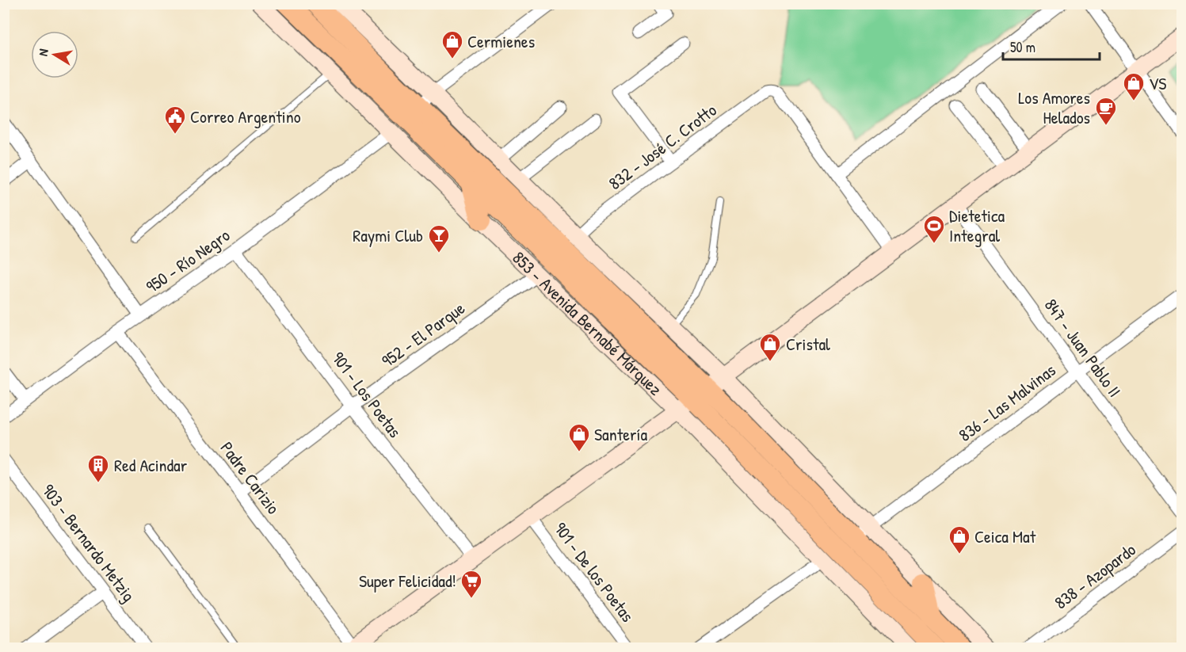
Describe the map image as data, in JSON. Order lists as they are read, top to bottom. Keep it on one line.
{"streets":{"main road":["853 - Avenida Bernabé Márquez"],"street":["832 - José C. Crotto","950 - Río Negro","952 - El Parque","847 - Juan Pablo II","901 - Los Poetas","836 - Las Malvinas","Padre Carizio","903 - Bernardo Metzig","901 - De los Poetas","838 - Azopardo"]},"crossings":[["950 - Río Negro","853 - Avenida Bernabé Márquez"],["950 - Río Negro","901 - Los Poetas"],["950 - Río Negro","Padre Carizio"],["853 - Avenida Bernabé Márquez","952 - El Parque"],["853 - Avenida Bernabé Márquez","836 - Las Malvinas"],["952 - El Parque","901 - Los Poetas"],["952 - El Parque","Padre Carizio"],["847 - Juan Pablo II","836 - Las Malvinas"]],"places":{"shop":["Cermienes","VS","Cristal","Santería","Ceica Mat"],"cafe":["Los Amores Helados"],"public building":["Correo Argentino"],"sports":["Dietetica Integral"],"bar":["Raymi Club"],"building":["Red Acindar"],"supermarket":["Super Felicidad!"]},"scale_bar":"50 m","north":"left"}
